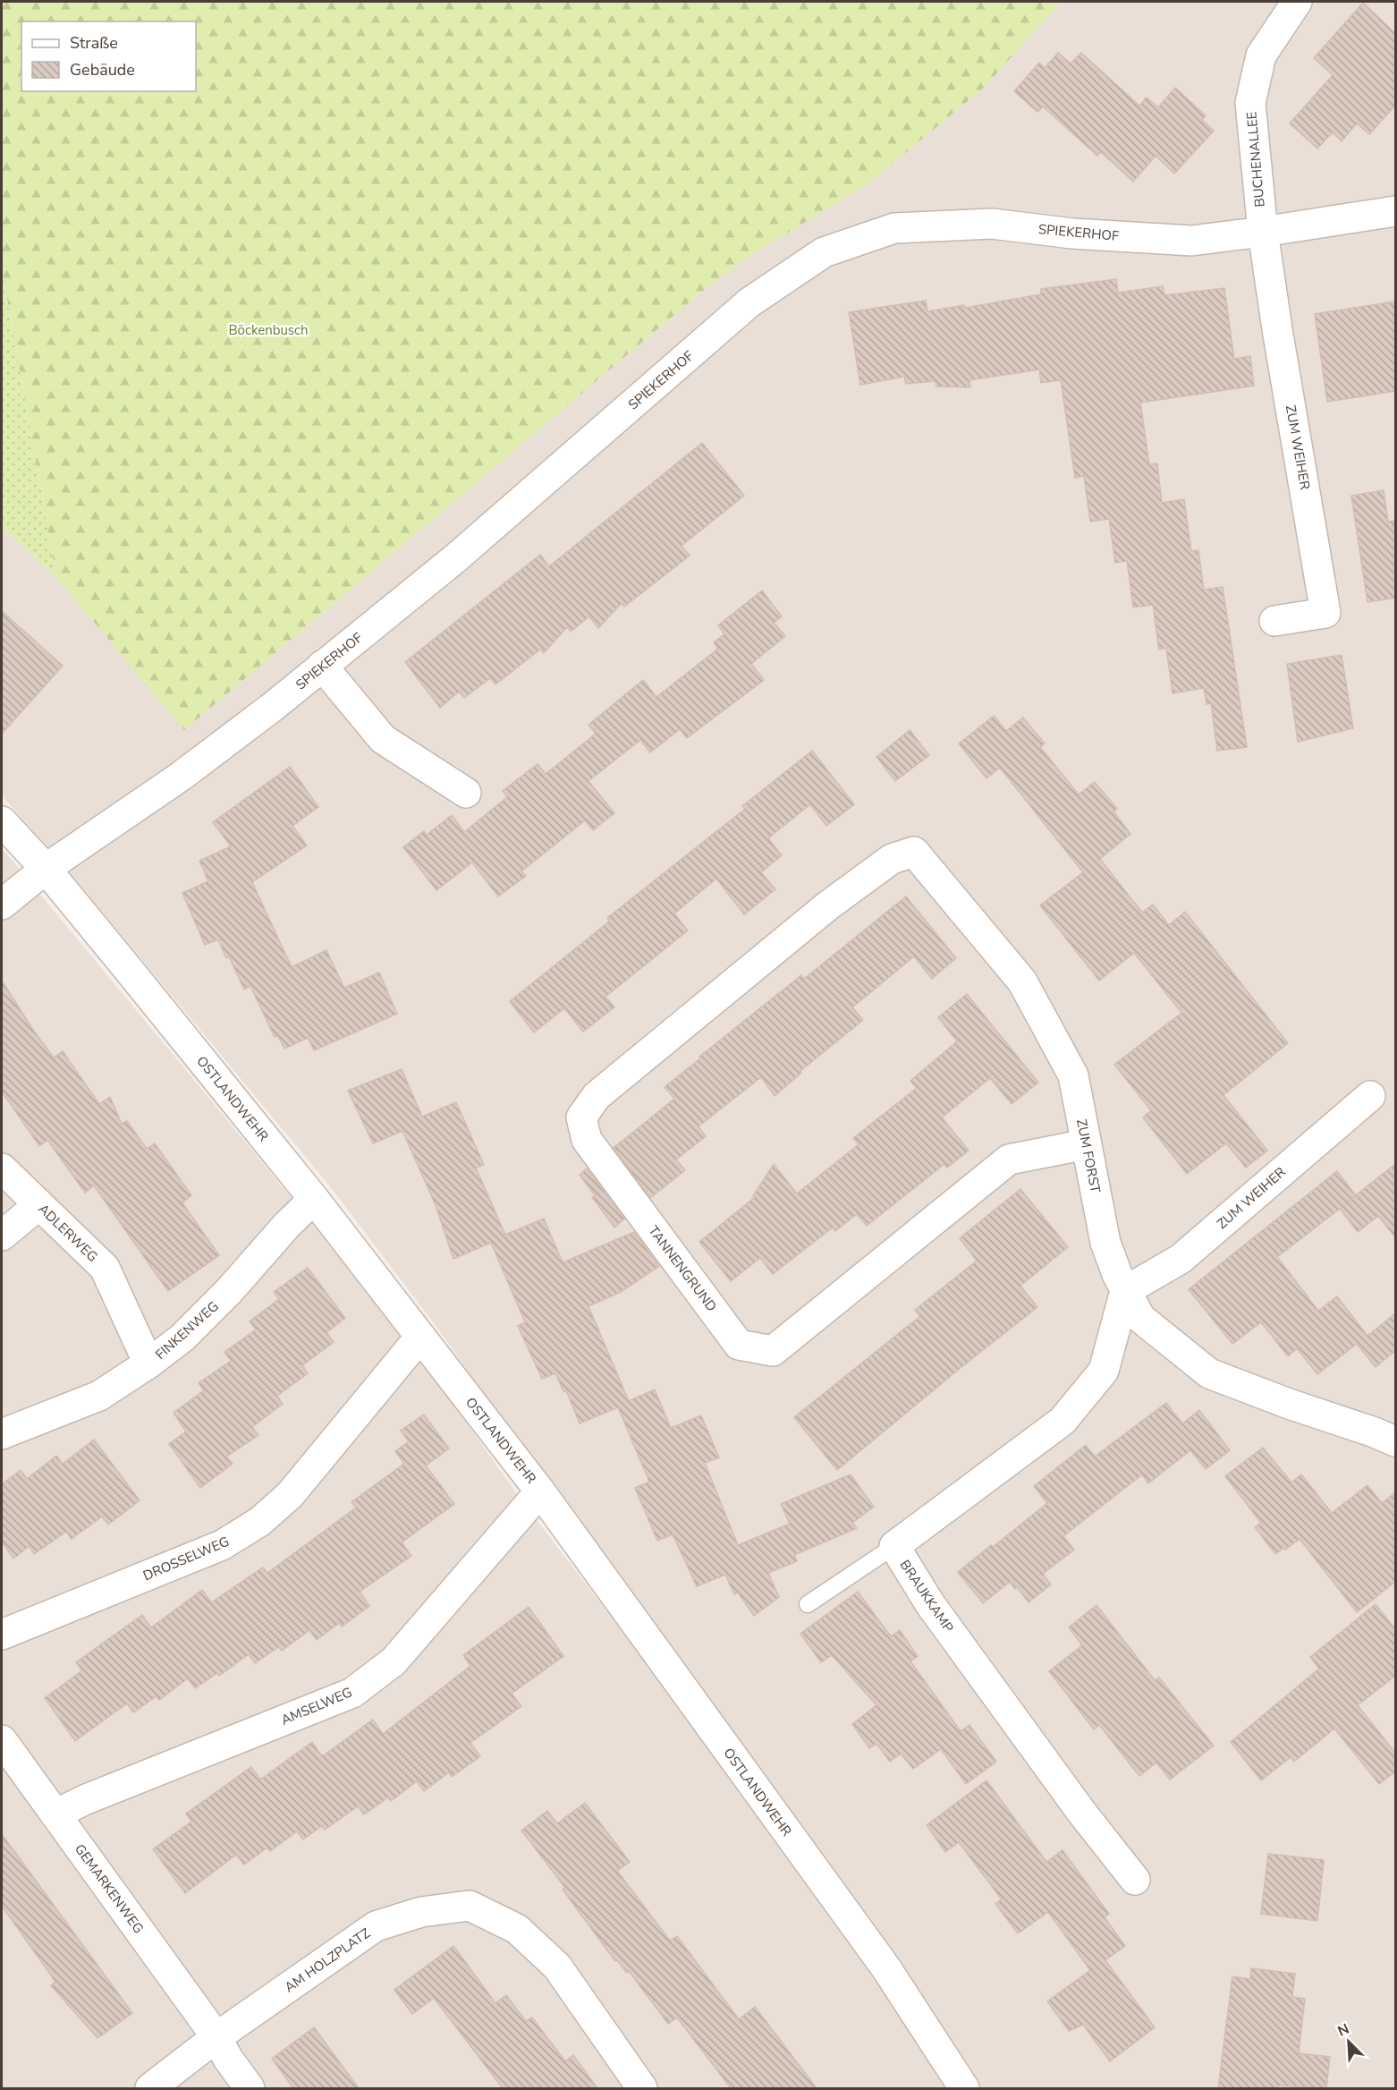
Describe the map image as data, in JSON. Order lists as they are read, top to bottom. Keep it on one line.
{"streets":{"street":["BUCHENALLEE","SPIEKERHOF","ZUM WEIHER","OSTLANDWEHR","ZUM FORST","ADLERWEG","TANNENGRUND","FINKENWEG","DROSSELWEG","BRAUKKAMP","AMSELWEG","GEMARKENWEG","AM HOLZPLATZ"]},"crossings":[["BUCHENALLEE","SPIEKERHOF"],["BUCHENALLEE","ZUM WEIHER"],["SPIEKERHOF","ZUM WEIHER"],["SPIEKERHOF","OSTLANDWEHR"],["ZUM WEIHER","ZUM FORST"],["ZUM WEIHER","BRAUKKAMP"],["OSTLANDWEHR","FINKENWEG"],["OSTLANDWEHR","DROSSELWEG"],["OSTLANDWEHR","AMSELWEG"],["ZUM FORST","TANNENGRUND"],["ZUM FORST","BRAUKKAMP"],["ADLERWEG","FINKENWEG"],["AMSELWEG","GEMARKENWEG"],["GEMARKENWEG","AM HOLZPLATZ"]],"parks":["Böckenbusch"],"legend":["Straße","Gebäude"],"north":"top left"}
